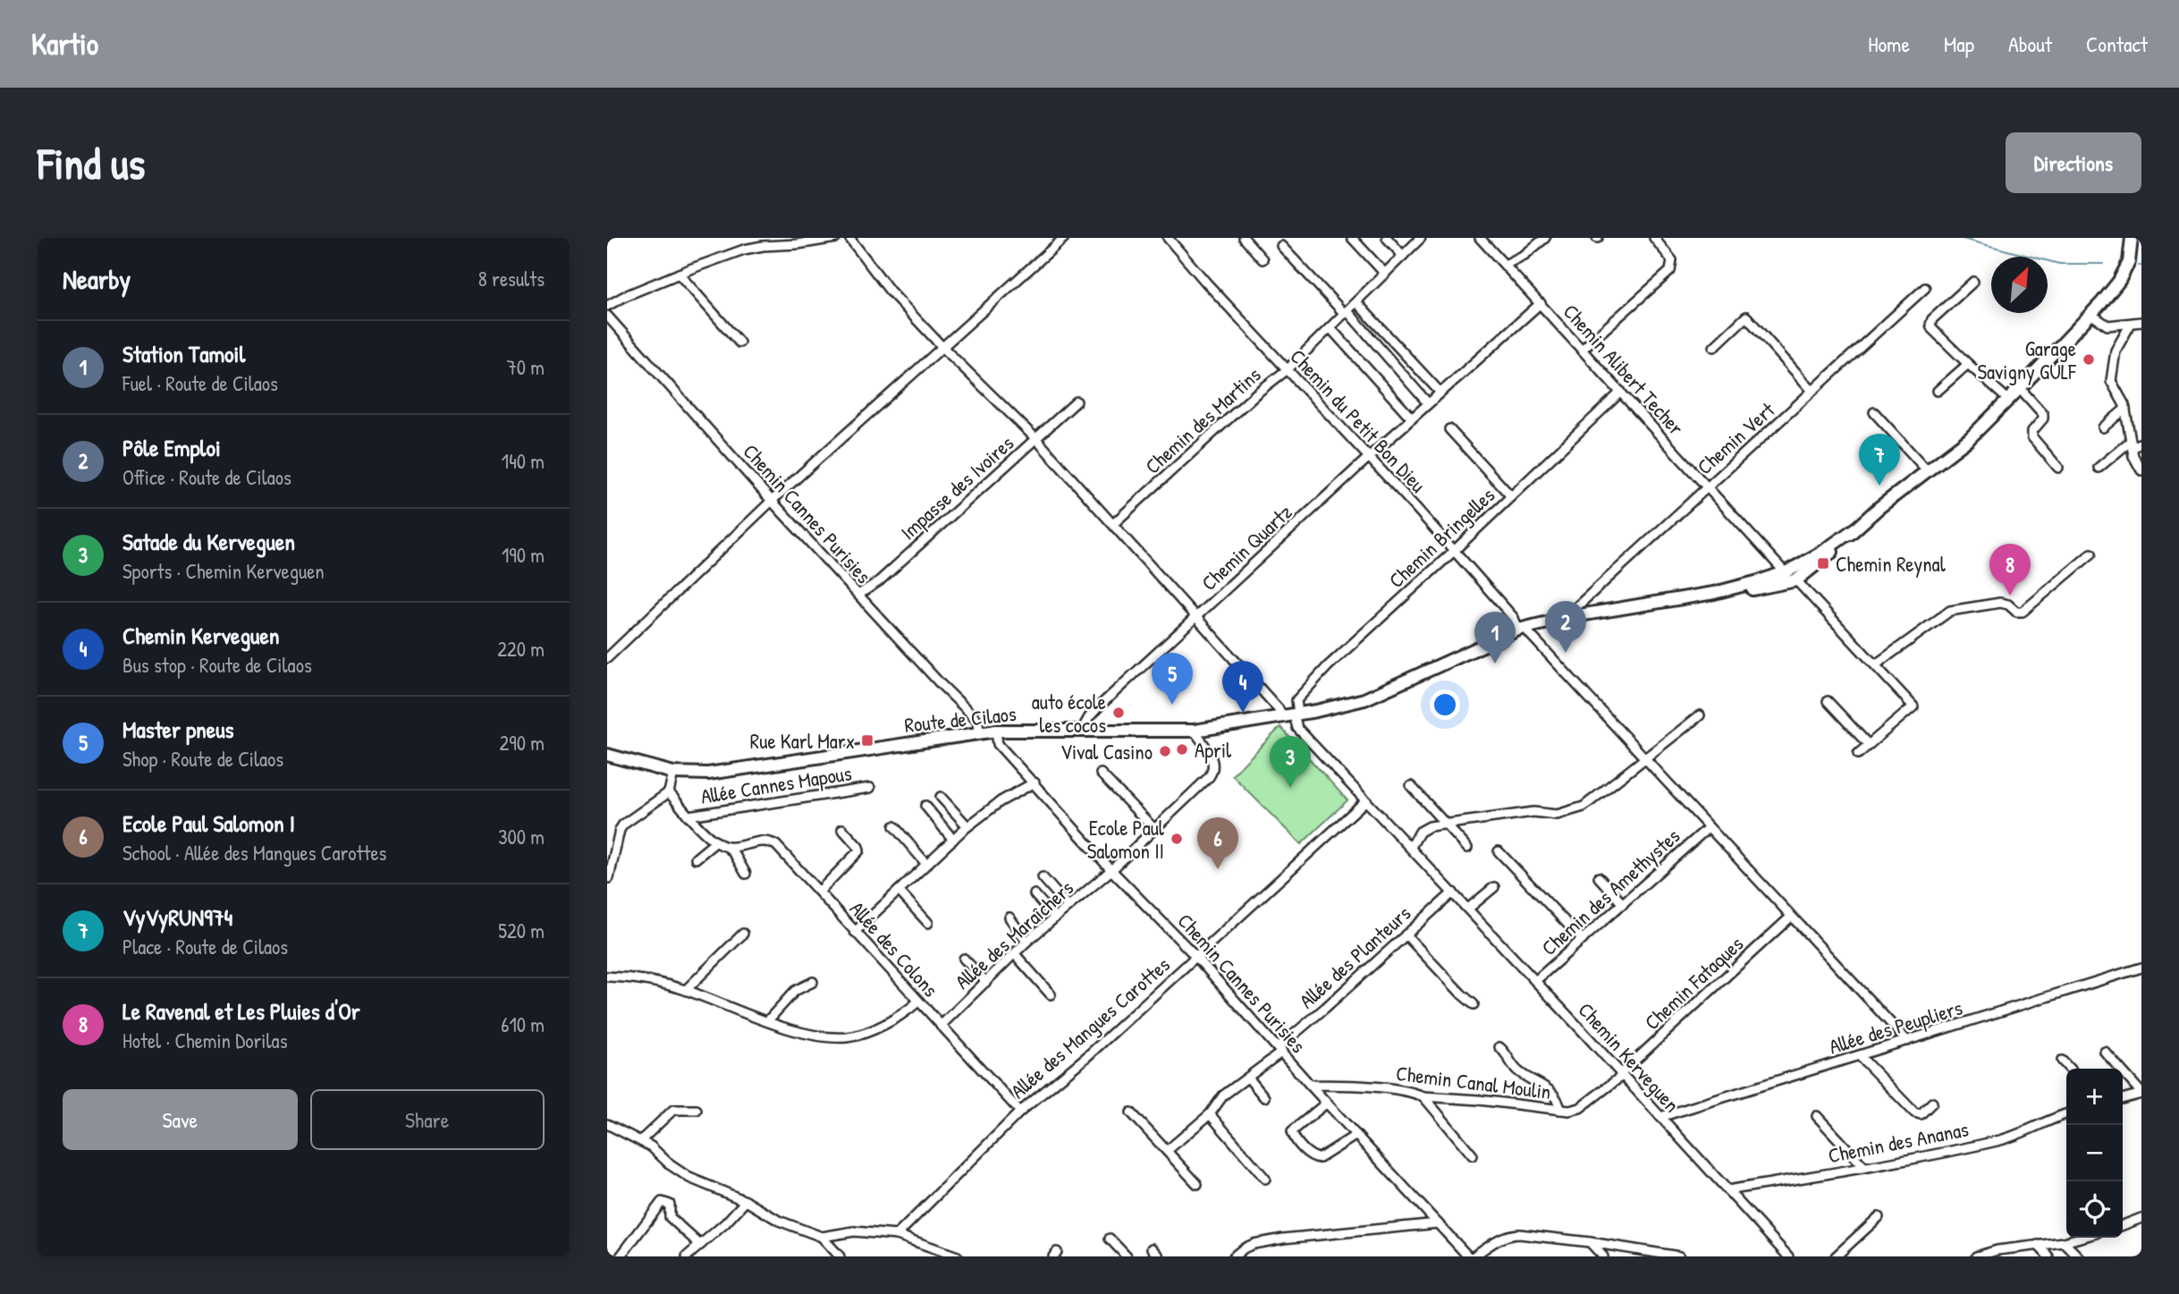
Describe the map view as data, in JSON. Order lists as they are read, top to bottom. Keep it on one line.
{"streets":{"main road":["Route de Cilaos"],"street":["Chemin Alibert Techer","Chemin des Martins","Chemin du Petit Bon Dieu","Chemin Vert","Impasse des Ivoires","Chemin Cannes Purisies","Chemin Bringelles","Chemin Quartz","Allée Cannes Mapous","Chemin des Amethystes","Allée des Maraîchers","Allée des Colons","Allée des Planteurs","Chemin Fataques","Allée des Peupliers","Allée des Mangues Carottes","Chemin Kerveguen","Chemin Canal Moulin","Chemin des Ananas"]},"crossings":[["Chemin Alibert Techer","Chemin Vert"],["Chemin Alibert Techer","Chemin Bringelles"],["Chemin Alibert Techer","Chemin Quartz"],["Chemin Alibert Techer","Route de Cilaos"],["Chemin des Martins","Chemin du Petit Bon Dieu"],["Chemin du Petit Bon Dieu","Chemin Bringelles"],["Chemin du Petit Bon Dieu","Chemin Quartz"],["Chemin du Petit Bon Dieu","Route de Cilaos"],["Chemin du Petit Bon Dieu","Chemin des Amethystes"],["Chemin du Petit Bon Dieu","Chemin Fataques"],["Chemin du Petit Bon Dieu","Allée des Peupliers"],["Chemin Vert","Route de Cilaos"],["Impasse des Ivoires","Chemin Cannes Purisies"],["Chemin Cannes Purisies","Route de Cilaos"],["Chemin Cannes Purisies","Allée des Maraîchers"],["Chemin Cannes Purisies","Allée des Planteurs"],["Chemin Cannes Purisies","Allée des Mangues Carottes"],["Chemin Cannes Purisies","Chemin Canal Moulin"],["Chemin Bringelles","Route de Cilaos"],["Chemin Bringelles","Chemin Kerveguen"],["Chemin Quartz","Route de Cilaos"],["Route de Cilaos","Allée des Maraîchers"],["Route de Cilaos","Chemin Kerveguen"],["Chemin des Amethystes","Chemin Kerveguen"],["Allée des Maraîchers","Allée des Colons"],["Allée des Colons","Allée des Mangues Carottes"],["Allée des Planteurs","Chemin Kerveguen"],["Chemin Fataques","Chemin Kerveguen"],["Chemin Fataques","Chemin Canal Moulin"],["Allée des Peupliers","Chemin Kerveguen"],["Allée des Mangues Carottes","Chemin Kerveguen"],["Chemin Kerveguen","Chemin Canal Moulin"],["Chemin Kerveguen","Chemin des Ananas"]],"places":{"other":["Garage Savigny GULF","auto école les cocos","April","Vival Casino","Ecole Paul Salomon II"],"transit":["Chemin Reynal","Rue Karl Marx"]},"north":"top right","page":{"header":"Kartio","nav":["Home","Map","About","Contact"],"buttons":["Directions",["Save","Share"]],"title":"Find us","heading":["Nearby","8 results"],"list":[{"mark":"1","name":"Station Tamoil","note":"Fuel · Route de Cilaos","value":"70 m"},{"mark":"2","name":"Pôle Emploi","note":"Office · Route de Cilaos","value":"140 m"},{"mark":"3","name":"Satade du Kerveguen","note":"Sports · Chemin Kerveguen","value":"190 m"},{"mark":"4","name":"Chemin Kerveguen","note":"Bus stop · Route de Cilaos","value":"220 m"},{"mark":"5","name":"Master pneus","note":"Shop · Route de Cilaos","value":"290 m"},{"mark":"6","name":"Ecole Paul Salomon I","note":"School · Allée des Mangues Carottes","value":"300 m"},{"mark":"7","name":"VyVyRUN974","note":"Place · Route de Cilaos","value":"520 m"},{"mark":"8","name":"Le Ravenal et Les Pluies d'Or","note":"Hotel · Chemin Dorilas","value":"610 m"}],"pins":["7","8","2","1","5","4","3","6"],"map_buttons":["+","−"]}}
